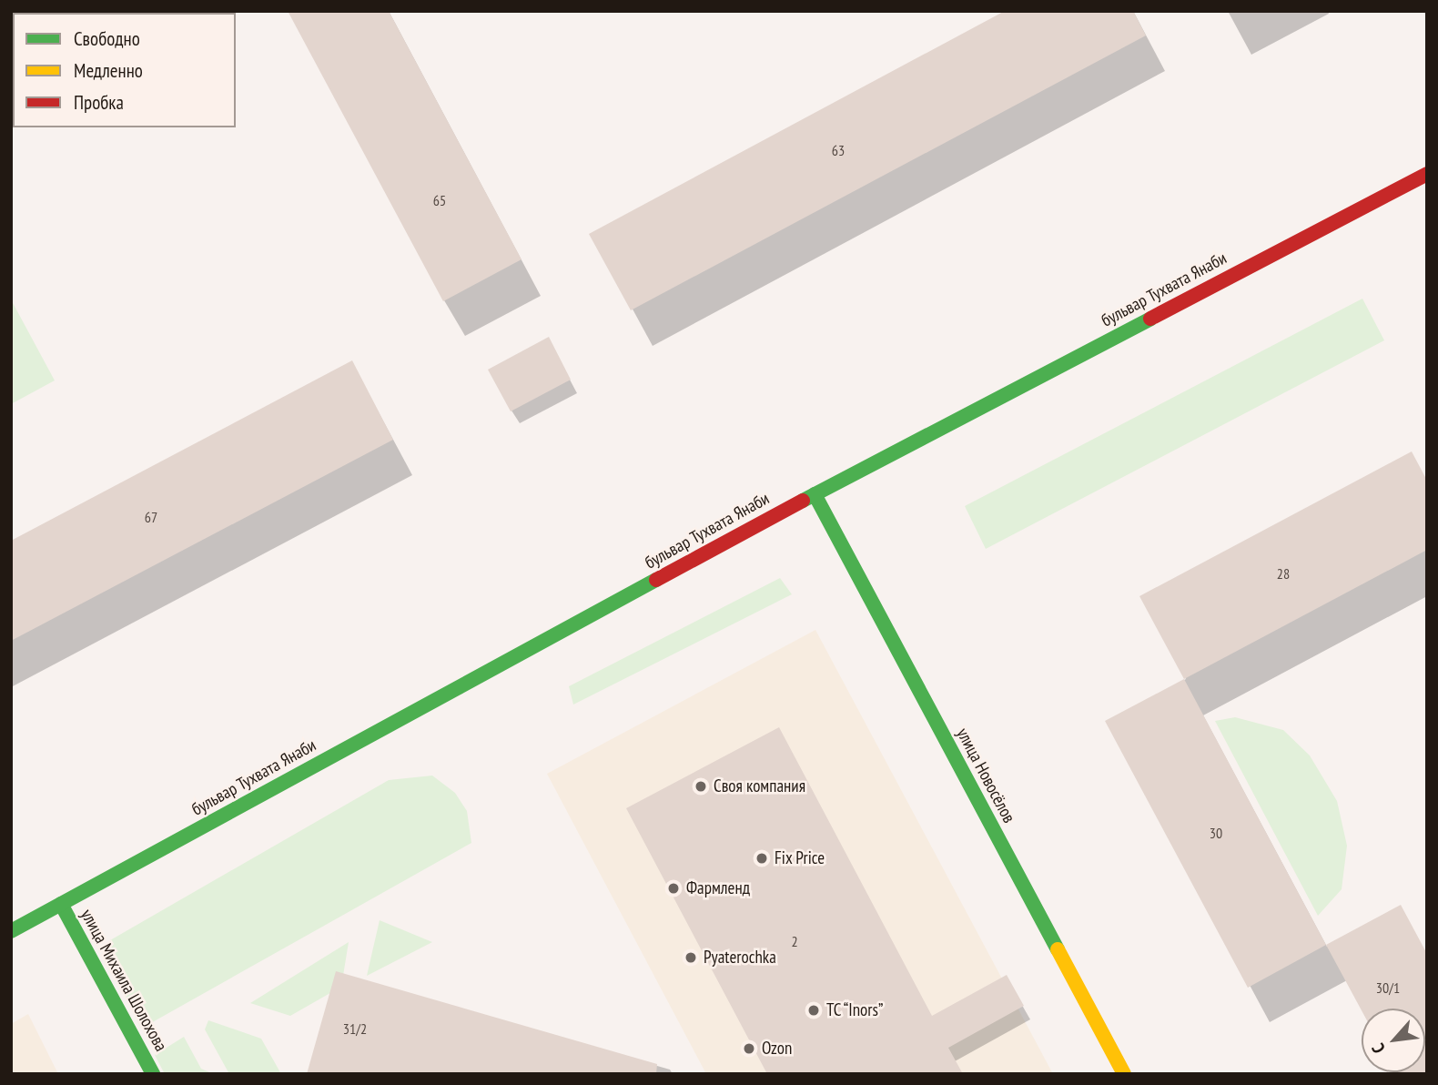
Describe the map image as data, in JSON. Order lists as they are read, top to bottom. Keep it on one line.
{"streets":{"main road":["бульвар Тухвата Янаби","улица Новосёлов","улица Михаила Шолохова"]},"crossings":[["бульвар Тухвата Янаби","улица Новосёлов"],["бульвар Тухвата Янаби","улица Михаила Шолохова"]],"places":["Своя компания","Fix Price","Фармленд","Pyaterochka","TC “Inors”","Ozon"],"house_numbers":["63","65","67","28","30","2","30/1","31/2"],"legend":["Свободно","Медленно","Пробка"],"north":"bottom left"}
